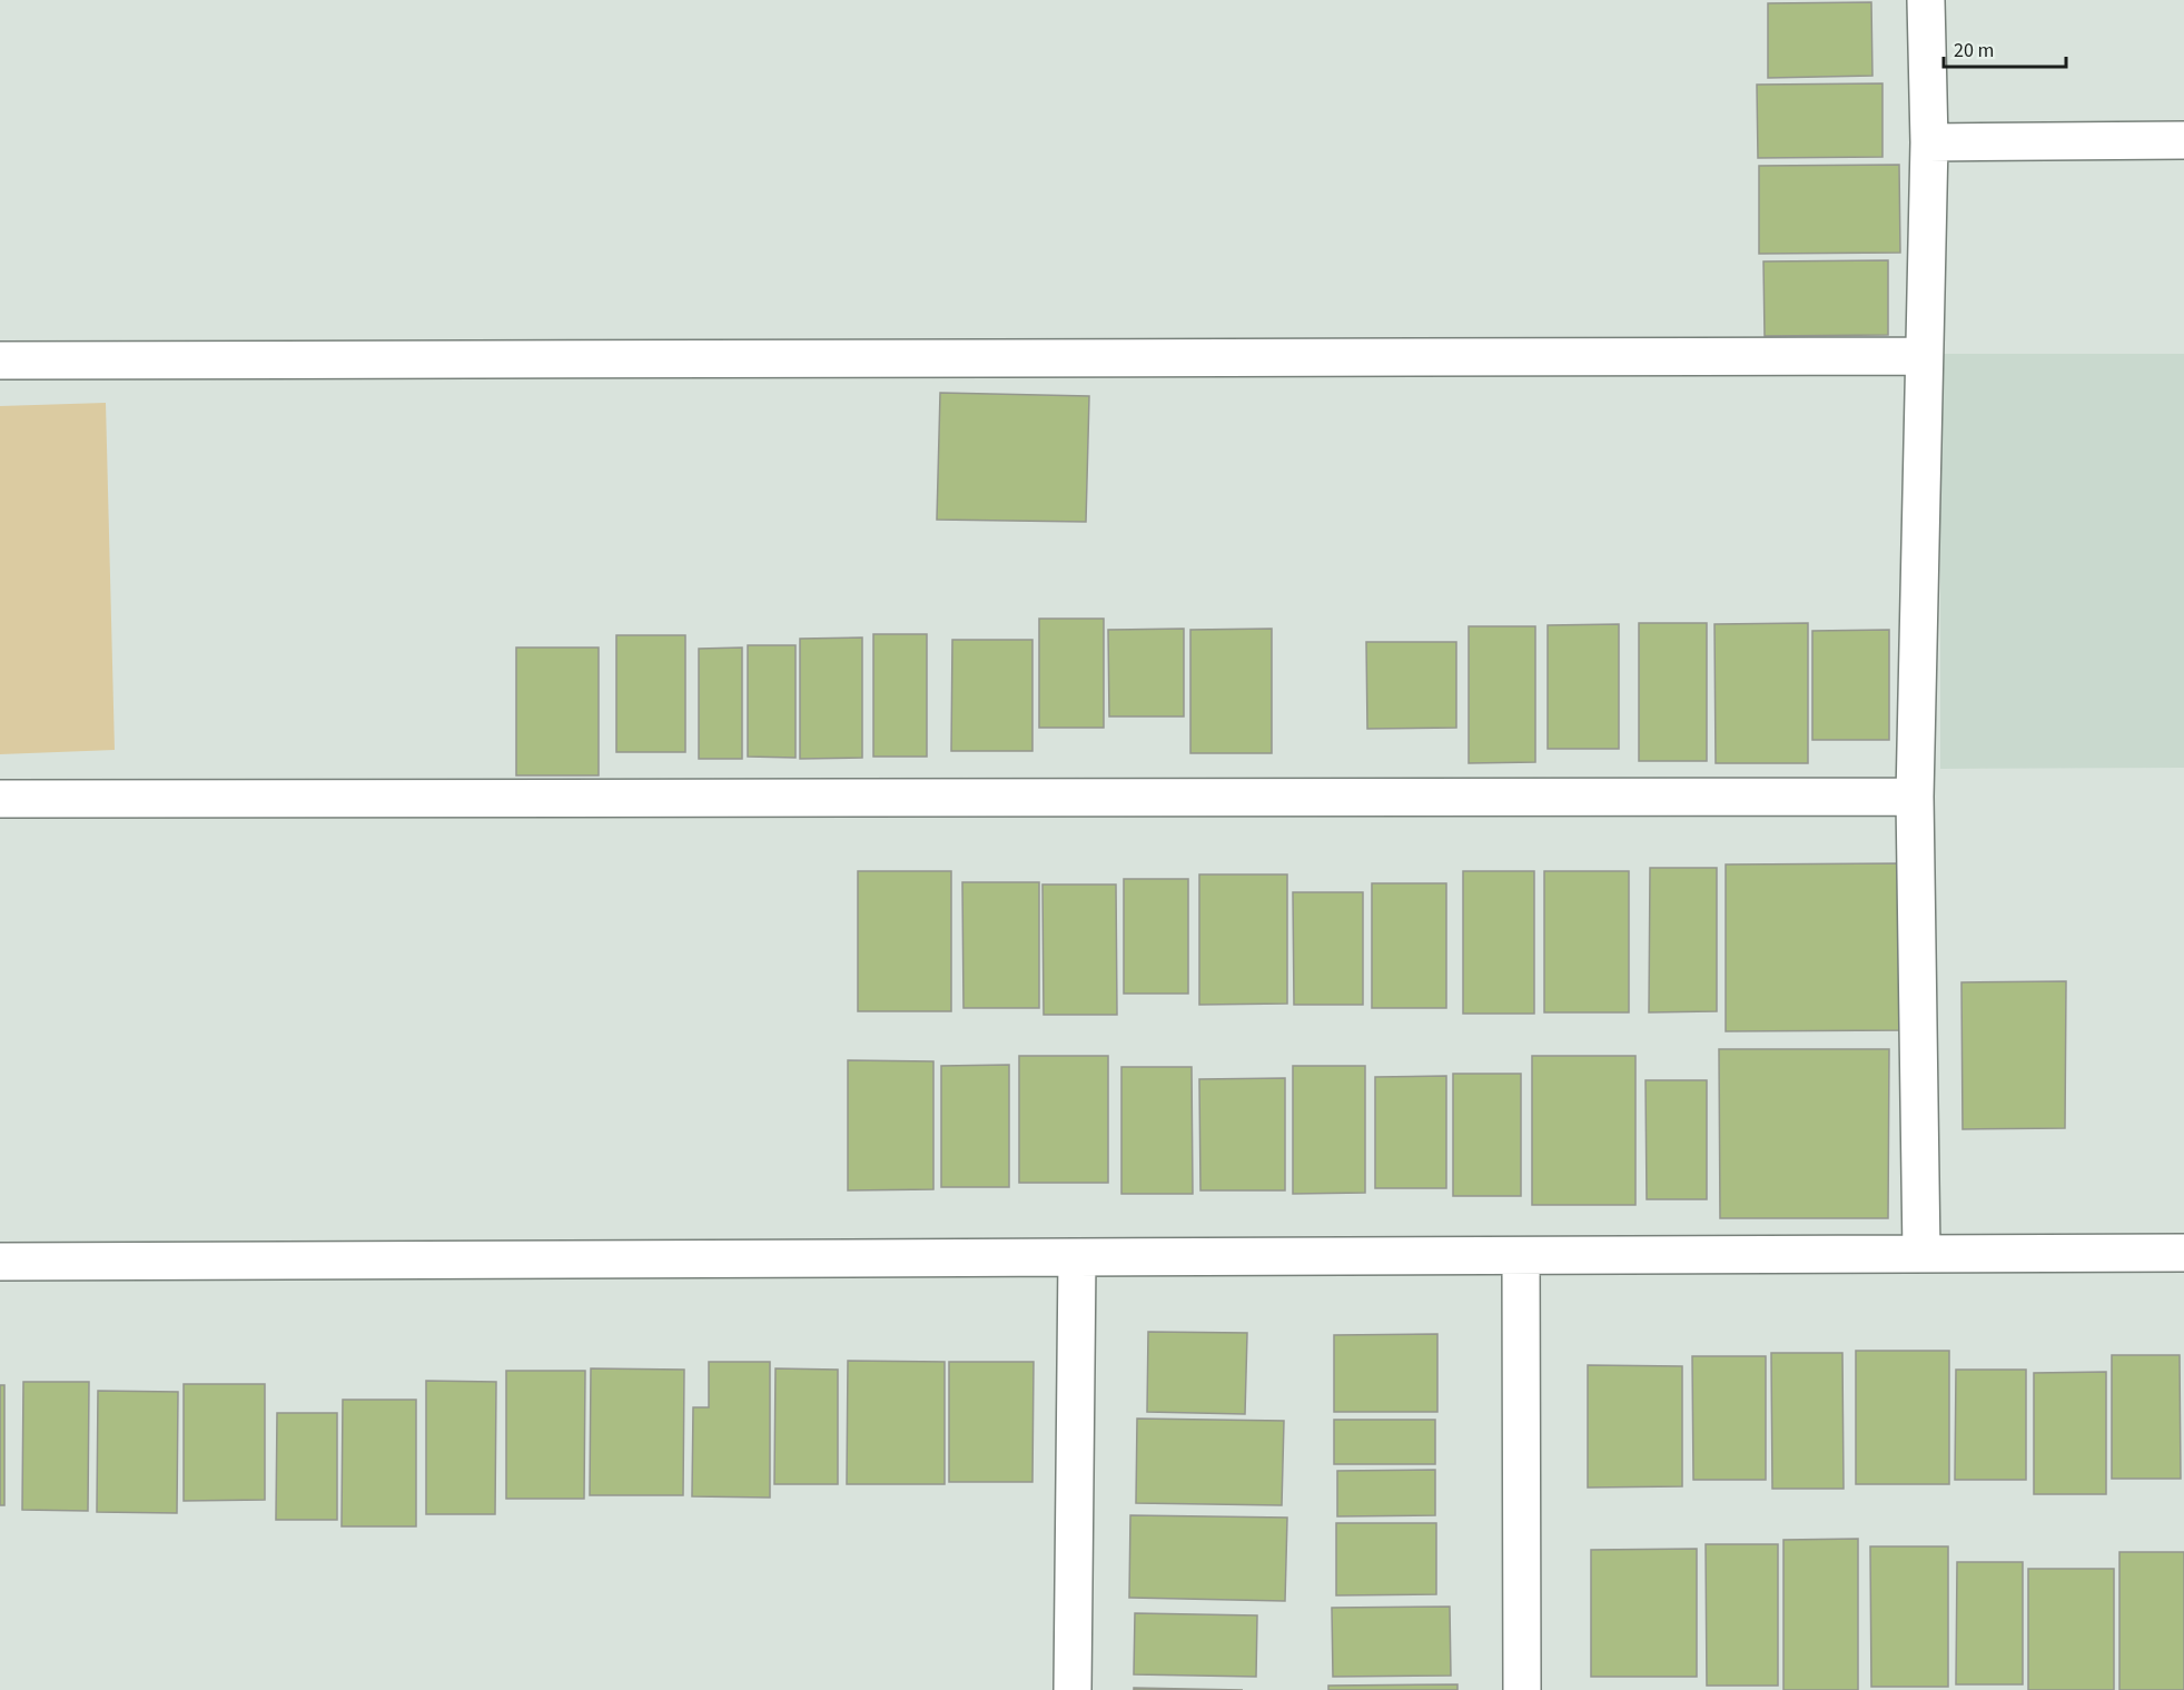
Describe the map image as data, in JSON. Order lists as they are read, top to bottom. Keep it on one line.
{"scale_bar":"20 m"}
